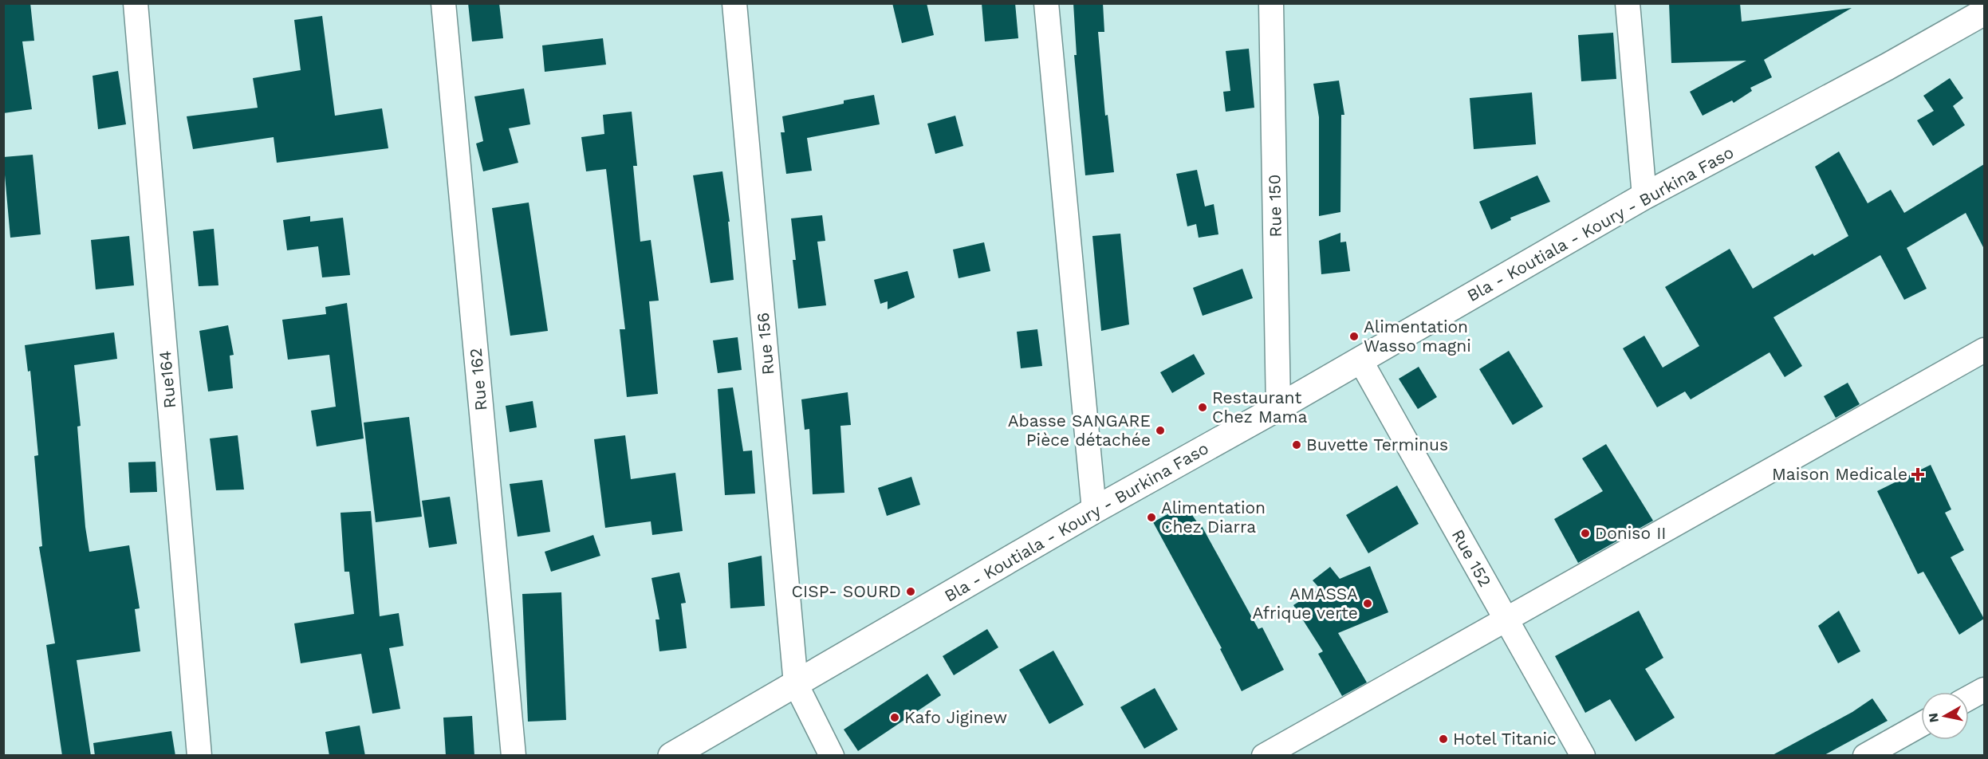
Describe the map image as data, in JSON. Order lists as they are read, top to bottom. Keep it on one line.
{"streets":{"main road":["Bla - Koutiala - Koury - Burkina Faso"],"street":["Rue 150","Rue 156","Rue164","Rue 162","Rue 152"]},"crossings":[["Rue 150","Bla - Koutiala - Koury - Burkina Faso"],["Bla - Koutiala - Koury - Burkina Faso","Rue 156"],["Bla - Koutiala - Koury - Burkina Faso","Rue 152"]],"places":{"other":["Alimentation Wasso magni","Restaurant Chez Mama","Abasse SANGARE Pièce détachée","Buvette Terminus","Alimentation Chez Diarra","Doniso II","CISP- SOURD","AMASSA Afrique verte","Kafo Jiginew","Hotel Titanic"],"health":["Maison Medicale"]},"north":"left"}
